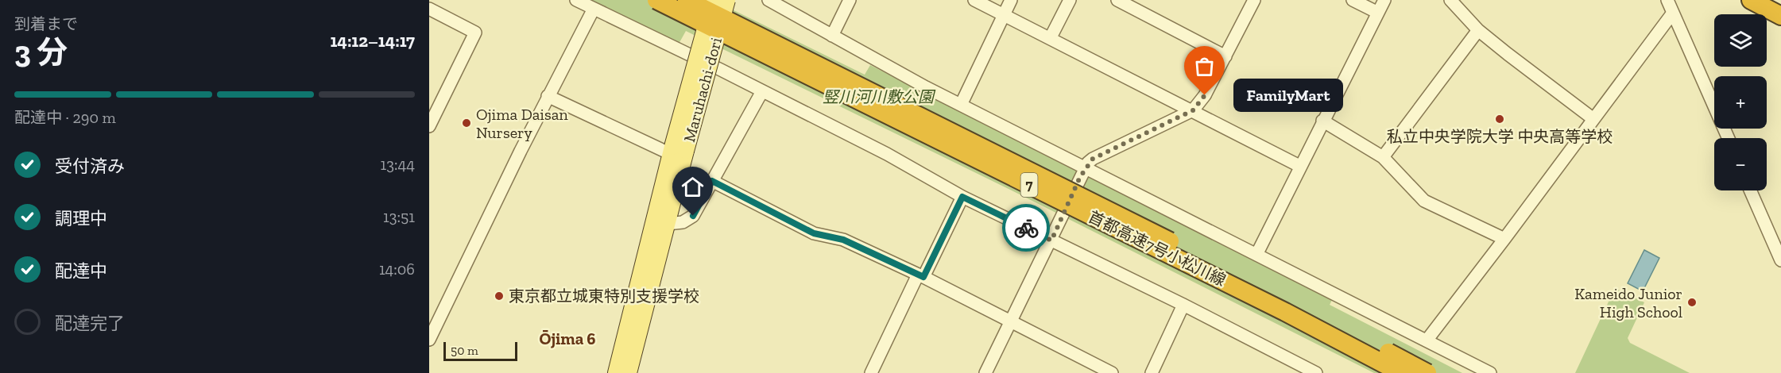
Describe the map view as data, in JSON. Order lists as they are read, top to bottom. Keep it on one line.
{"streets":{"highway":["7","首都高速7号小松川線"],"main road":["Maruhachi-dori"]},"districts":["Ōjima 6"],"parks":["竪川河川敷公園"],"places":["FamilyMart","私立中央学院大学 中央高等学校","Ojima Daisan Nursery","東京都立城東特別支援学校","Kameido Junior High School"],"scale_bar":"50 m","page":{"heading":["3 分","到着まで","14:12–14:17"],"map_buttons":["+","−"],"bubble":"FamilyMart","bar":"配達中 · 290 m","list":[["受付済み","13:44"],["調理中","13:51"],["配達中","14:06"],"配達完了"],"scale":"50 m"}}
